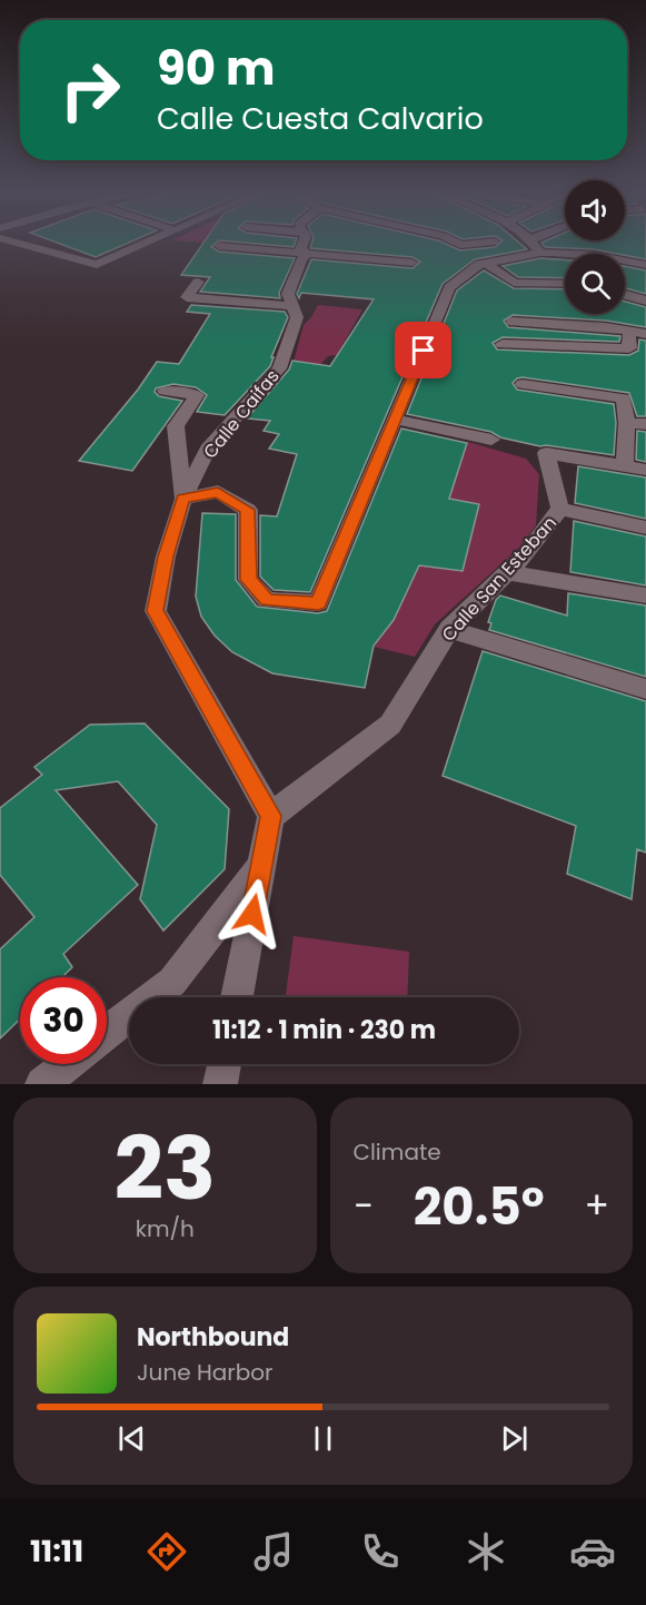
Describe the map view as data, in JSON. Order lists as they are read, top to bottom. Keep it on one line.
{"streets":{"street":["Calle Caifas","Calle San Esteban"]},"crossings":[["Calle Caifas","Calle San Esteban"]],"page":{"turn":["90 m","Calle Cuesta Calvario"],"limit":"30","trip":"11:12 · 1 min · 230 m","tile":[["23","km/h"],"Climate"],"heat":["−","20.5°","+"],"song":["Northbound","June Harbor"],"tabs":"11:11"}}
